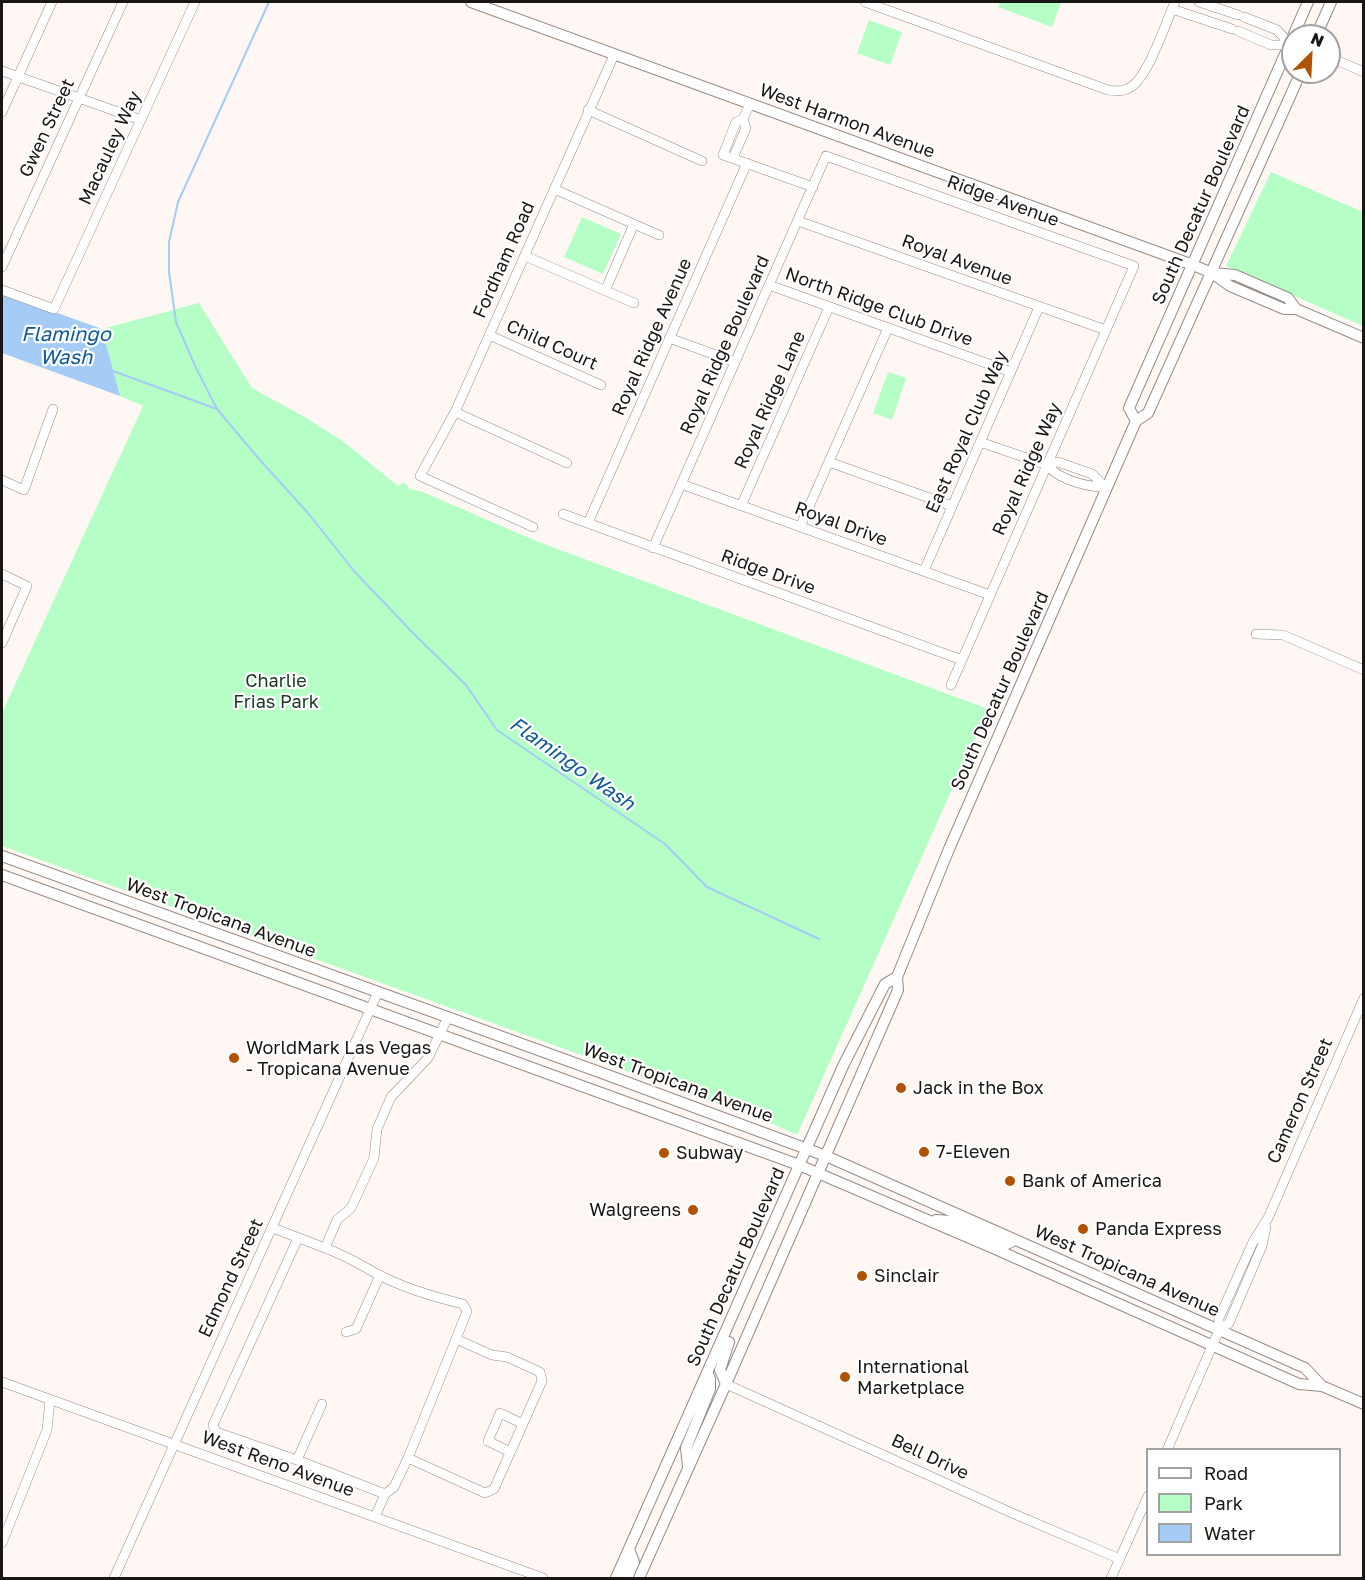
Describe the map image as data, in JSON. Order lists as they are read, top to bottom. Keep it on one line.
{"streets":{"main road":["West Harmon Avenue","South Decatur Boulevard","West Tropicana Avenue"],"street":["Gwen Street","Macauley Way","Ridge Avenue","Fordham Road","Royal Avenue","North Ridge Club Drive","Royal Ridge Avenue","Child Court","Royal Ridge Boulevard","Royal Ridge Lane","East Royal Club Way","Royal Ridge Way","Royal Drive","Ridge Drive","Cameron Street","Edmond Street","Bell Drive","West Reno Avenue"]},"crossings":[["West Harmon Avenue","South Decatur Boulevard"],["West Harmon Avenue","Fordham Road"],["Ridge Avenue","Royal Ridge Boulevard"],["Ridge Avenue","Royal Ridge Way"],["South Decatur Boulevard","West Tropicana Avenue"],["South Decatur Boulevard","Bell Drive"],["Fordham Road","Child Court"],["Royal Avenue","Royal Ridge Boulevard"],["Royal Avenue","East Royal Club Way"],["Royal Avenue","Royal Ridge Way"],["North Ridge Club Drive","Royal Ridge Boulevard"],["North Ridge Club Drive","Royal Ridge Lane"],["North Ridge Club Drive","East Royal Club Way"],["Royal Ridge Avenue","Ridge Drive"],["Royal Ridge Boulevard","Royal Drive"],["Royal Ridge Boulevard","Ridge Drive"],["Royal Ridge Lane","Royal Drive"],["East Royal Club Way","Royal Drive"],["Royal Ridge Way","Royal Drive"],["Royal Ridge Way","Ridge Drive"],["West Tropicana Avenue","Cameron Street"],["West Tropicana Avenue","Edmond Street"],["Edmond Street","West Reno Avenue"]],"water":["Flamingo Wash"],"parks":["Charlie Frias Park"],"places":["WorldMark Las Vegas - Tropicana Avenue","Jack in the Box","7-Eleven","Subway","Bank of America","Walgreens","Panda Express","Sinclair","International Marketplace"],"legend":["Road","Park","Water"],"north":"top right"}
